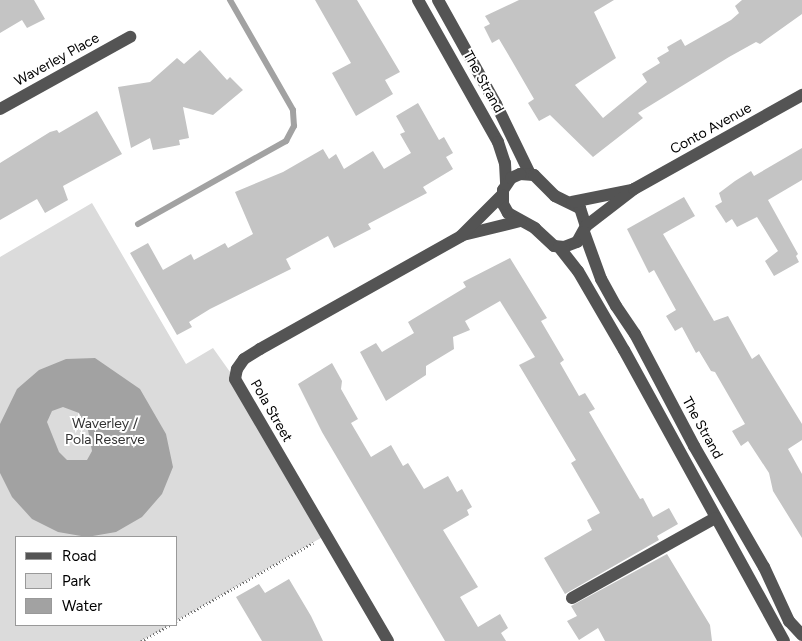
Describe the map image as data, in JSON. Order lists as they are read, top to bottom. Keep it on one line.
{"streets":{"street":["Waverley Place","The Strand","Conto Avenue","Pola Street"]},"crossings":[["The Strand","Conto Avenue"],["The Strand","Pola Street"]],"parks":["Waverley / Pola Reserve"],"legend":["Road","Park","Water"]}
